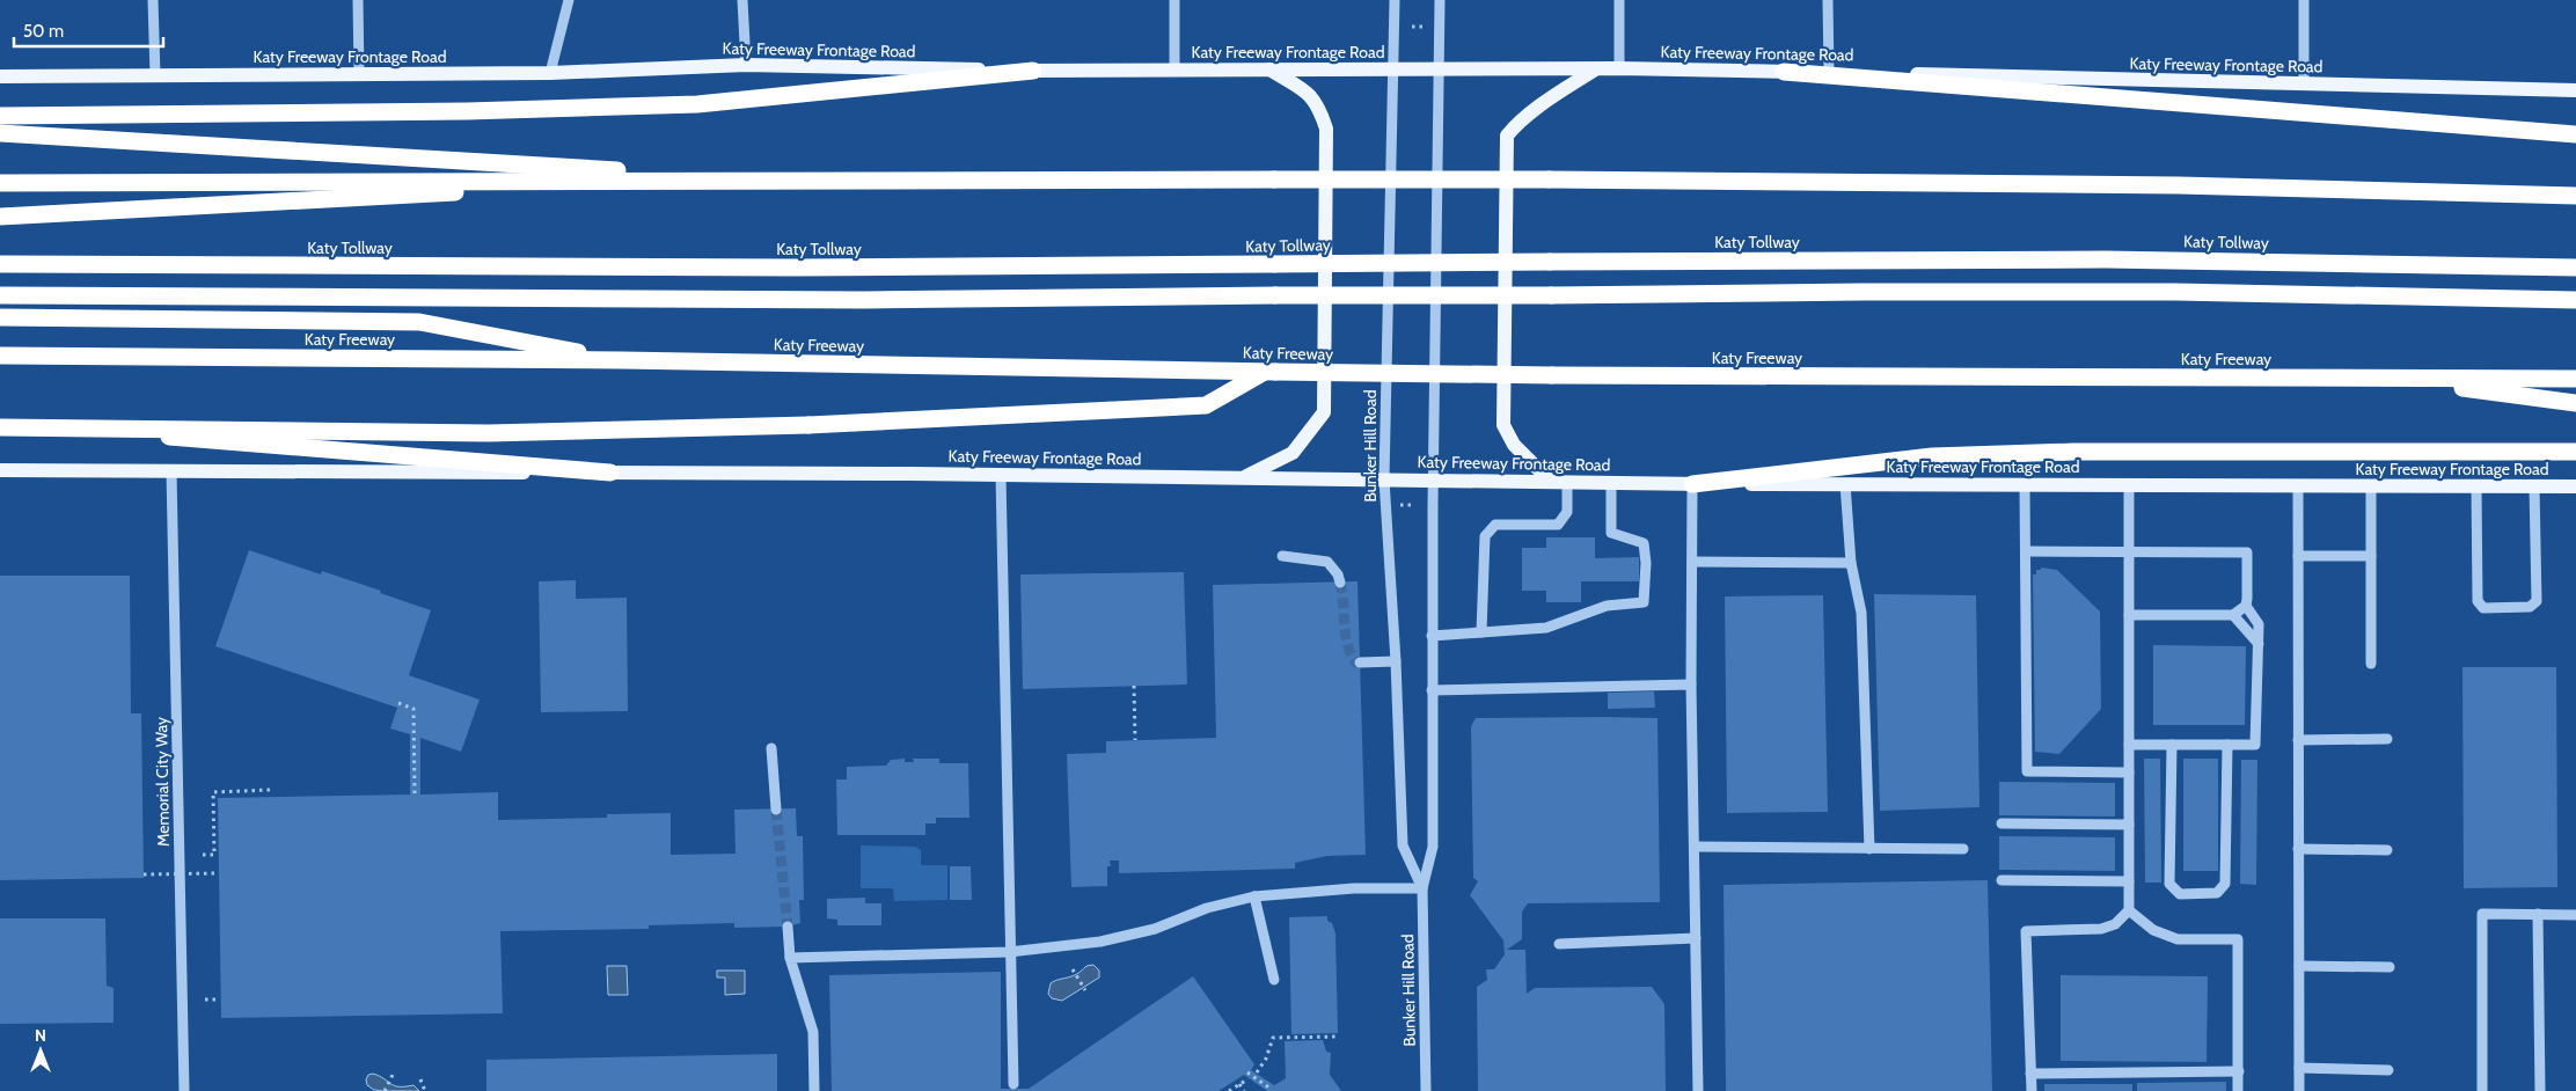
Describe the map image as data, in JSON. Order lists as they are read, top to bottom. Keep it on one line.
{"streets":{"highway":["Katy Tollway","Katy Freeway"],"main road":["Katy Freeway Frontage Road"],"street":["Bunker Hill Road","Memorial City Way"]},"crossings":[["Katy Freeway Frontage Road","Bunker Hill Road"],["Katy Freeway Frontage Road","Memorial City Way"]],"scale_bar":"50 m","north":"top"}
